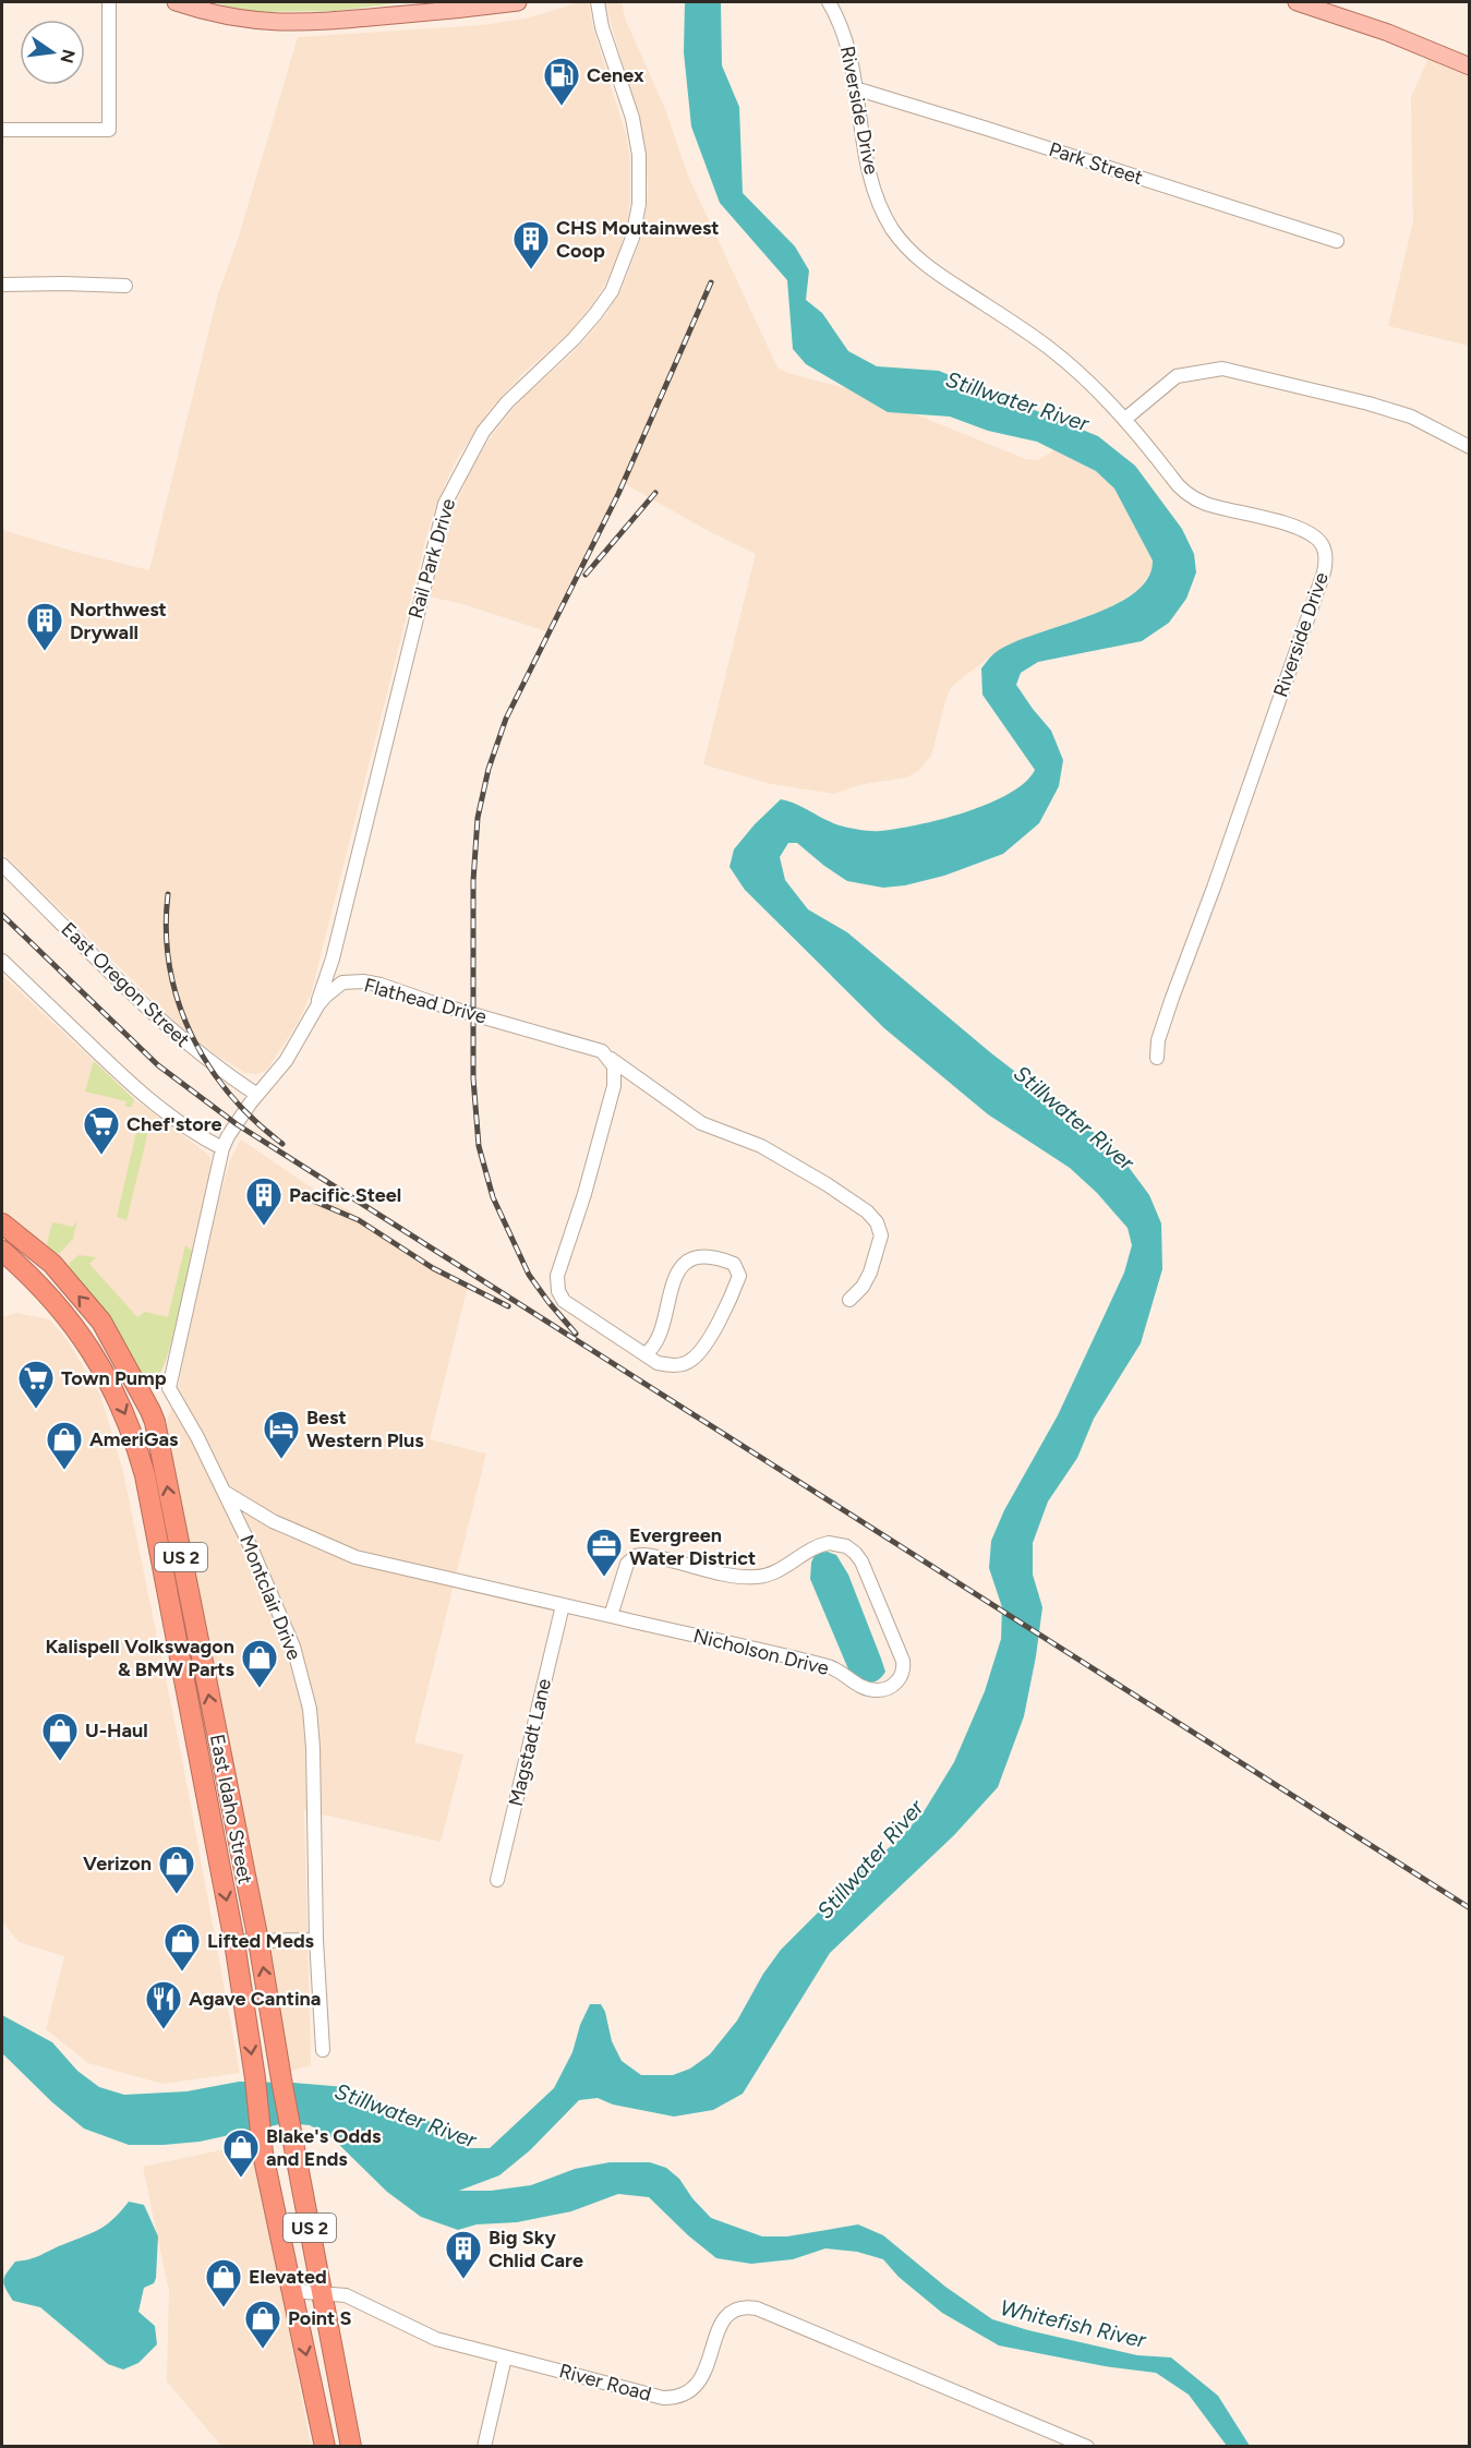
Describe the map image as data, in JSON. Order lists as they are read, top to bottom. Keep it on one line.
{"streets":{"highway":["US 2","East Idaho Street"],"street":["Riverside Drive","Park Street","Rail Park Drive","East Oregon Street","Flathead Drive","Montclair Drive","Nicholson Drive","Magstadt Lane","River Road"]},"crossings":[["Riverside Drive","Park Street"],["Rail Park Drive","Flathead Drive"],["East Oregon Street","Flathead Drive"],["Montclair Drive","Nicholson Drive"],["Nicholson Drive","Magstadt Lane"],["East Idaho Street","River Road"]],"water":["Stillwater River","Whitefish River"],"places":{"fuel station":["Cenex"],"building":["CHS Moutainwest Coop","Northwest Drywall","Pacific Steel","Big Sky Chlid Care"],"supermarket":["Chef'store","Town Pump"],"hotel":["Best Western Plus"],"shop":["AmeriGas","Kalispell Volkswagon & BMW Parts","U-Haul","Verizon","Lifted Meds","Blake's Odds and Ends","Elevated","Point S"],"office":["Evergreen Water District"],"restaurant":["Agave Cantina"]},"north":"right"}
